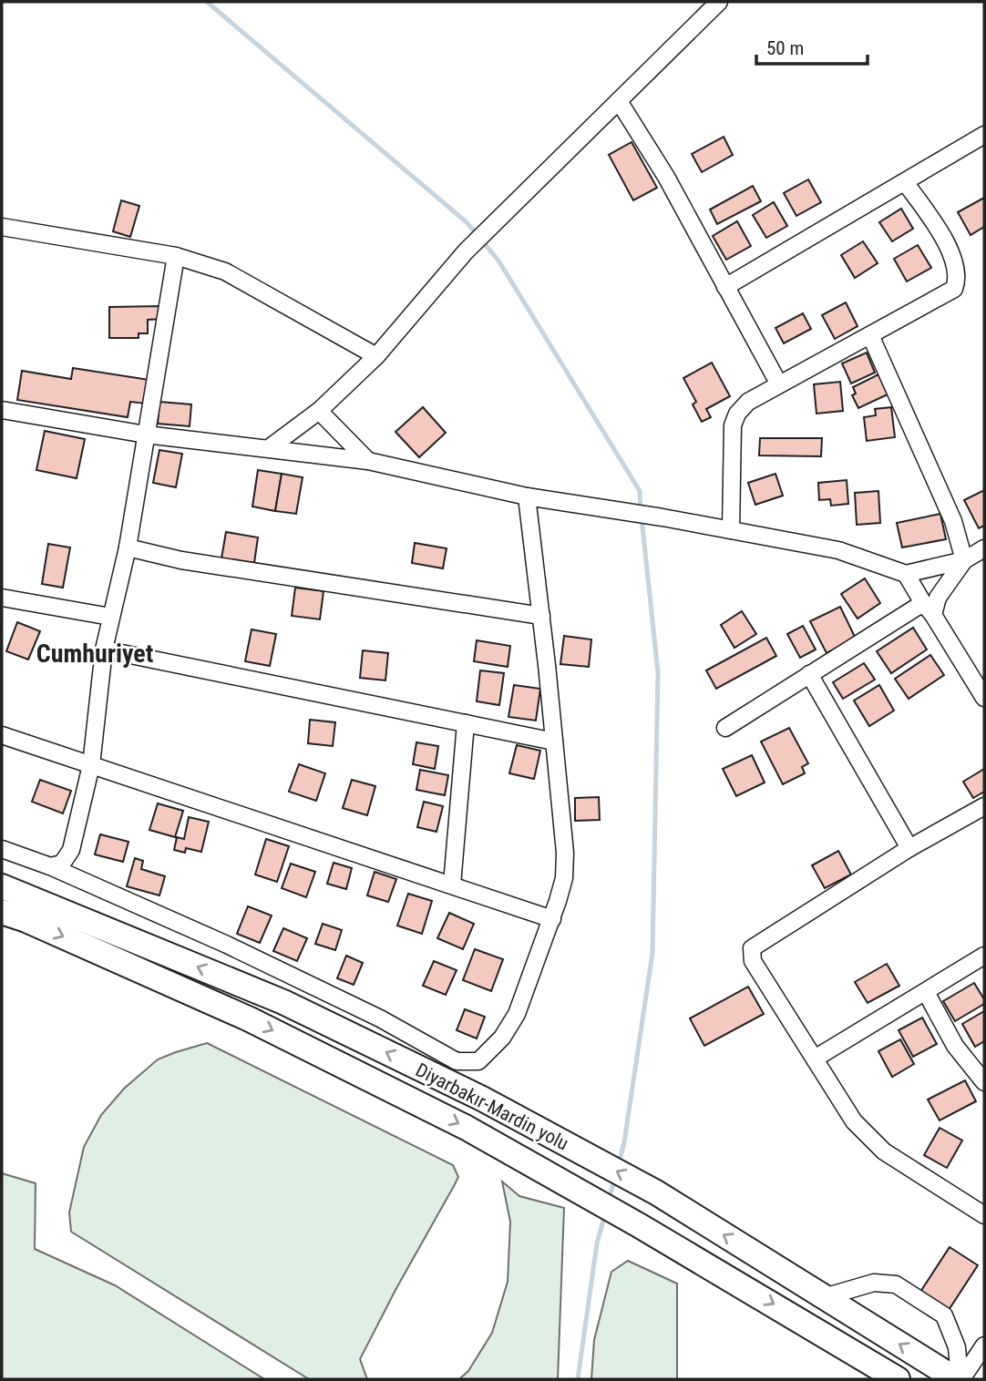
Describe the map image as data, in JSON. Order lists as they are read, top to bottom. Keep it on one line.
{"streets":{"highway":["Diyarbakır-Mardin yolu"]},"districts":["Cumhuriyet"],"scale_bar":"50 m"}
